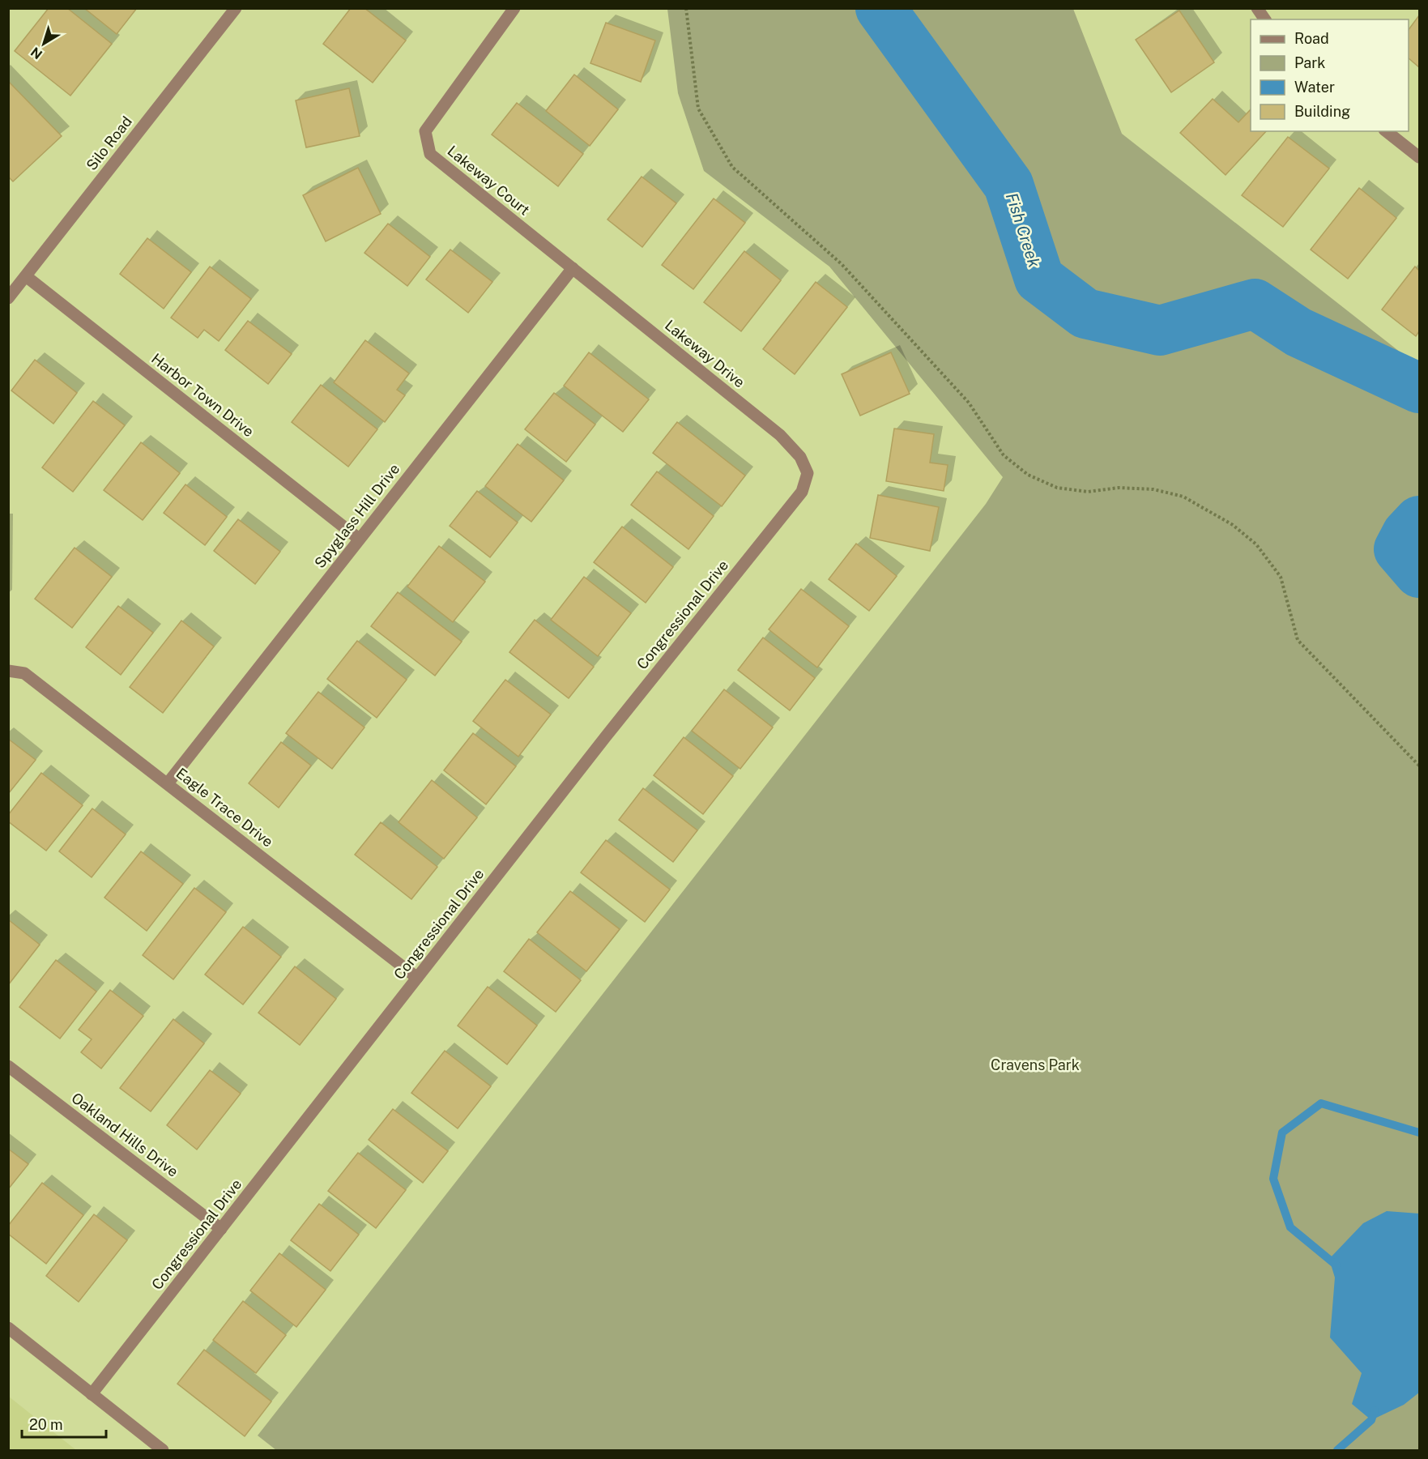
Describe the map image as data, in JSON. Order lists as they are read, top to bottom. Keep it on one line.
{"streets":{"street":["Silo Road","Lakeway Court","Lakeway Drive","Harbor Town Drive","Spyglass Hill Drive","Congressional Drive","Eagle Trace Drive","Oakland Hills Drive"]},"crossings":[["Silo Road","Harbor Town Drive"],["Lakeway Court","Lakeway Drive"],["Lakeway Court","Spyglass Hill Drive"],["Lakeway Drive","Spyglass Hill Drive"],["Lakeway Drive","Congressional Drive"],["Harbor Town Drive","Spyglass Hill Drive"],["Spyglass Hill Drive","Eagle Trace Drive"],["Congressional Drive","Eagle Trace Drive"],["Congressional Drive","Oakland Hills Drive"]],"water":["Fish Creek"],"parks":["Cravens Park"],"legend":["Road","Park","Water","Building"],"scale_bar":"20 m","north":"bottom left"}
